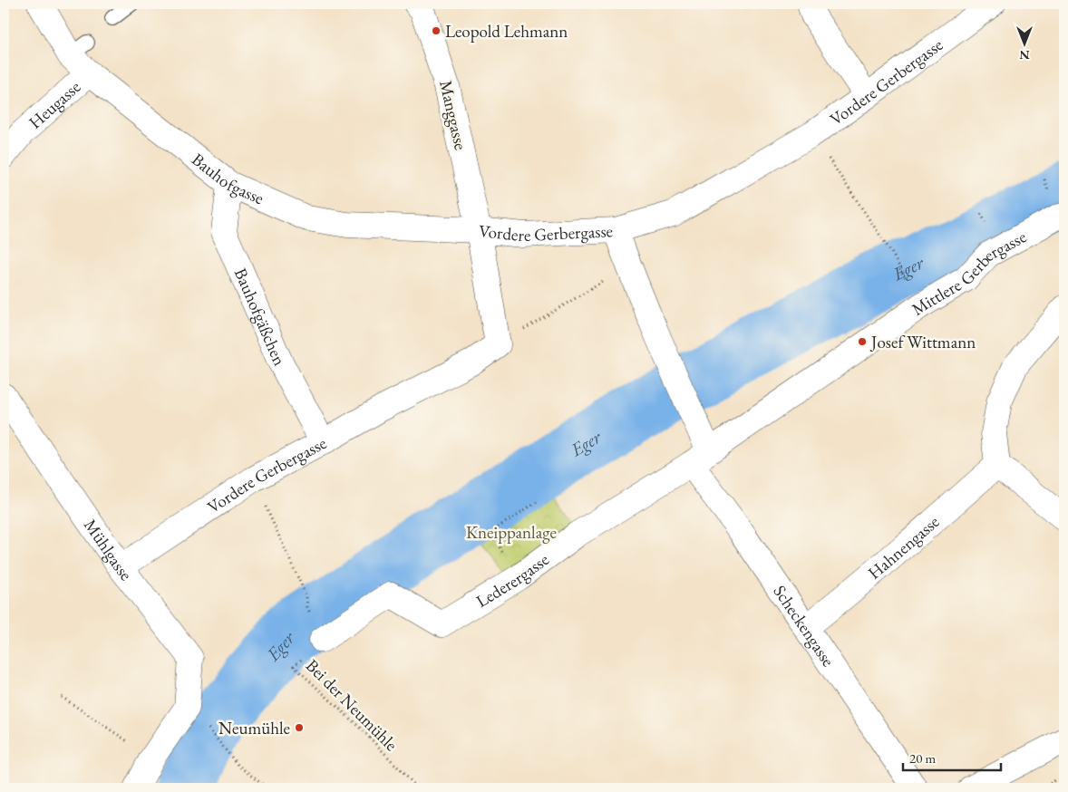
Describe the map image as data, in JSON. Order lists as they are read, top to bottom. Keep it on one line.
{"streets":{"street":["Vordere Gerbergasse","Heugasse","Manggasse","Bauhofgasse","Mittlere Gerbergasse","Bauhofgäßchen","Hahnengasse","Mühlgasse","Lederergasse","Scheckengasse"],"path":["Bei der Neumühle"]},"crossings":[["Vordere Gerbergasse","Manggasse"],["Vordere Gerbergasse","Bauhofgasse"],["Vordere Gerbergasse","Bauhofgäßchen"],["Vordere Gerbergasse","Mühlgasse"],["Vordere Gerbergasse","Scheckengasse"],["Heugasse","Bauhofgasse"],["Manggasse","Bauhofgasse"],["Bauhofgasse","Bauhofgäßchen"],["Mittlere Gerbergasse","Lederergasse"],["Hahnengasse","Scheckengasse"],["Lederergasse","Scheckengasse"],["Lederergasse","Bei der Neumühle"]],"water":["Eger"],"parks":["Kneippanlage"],"places":["Leopold Lehmann","Josef Wittmann","Neumühle"],"scale_bar":"20 m","north":"bottom"}
